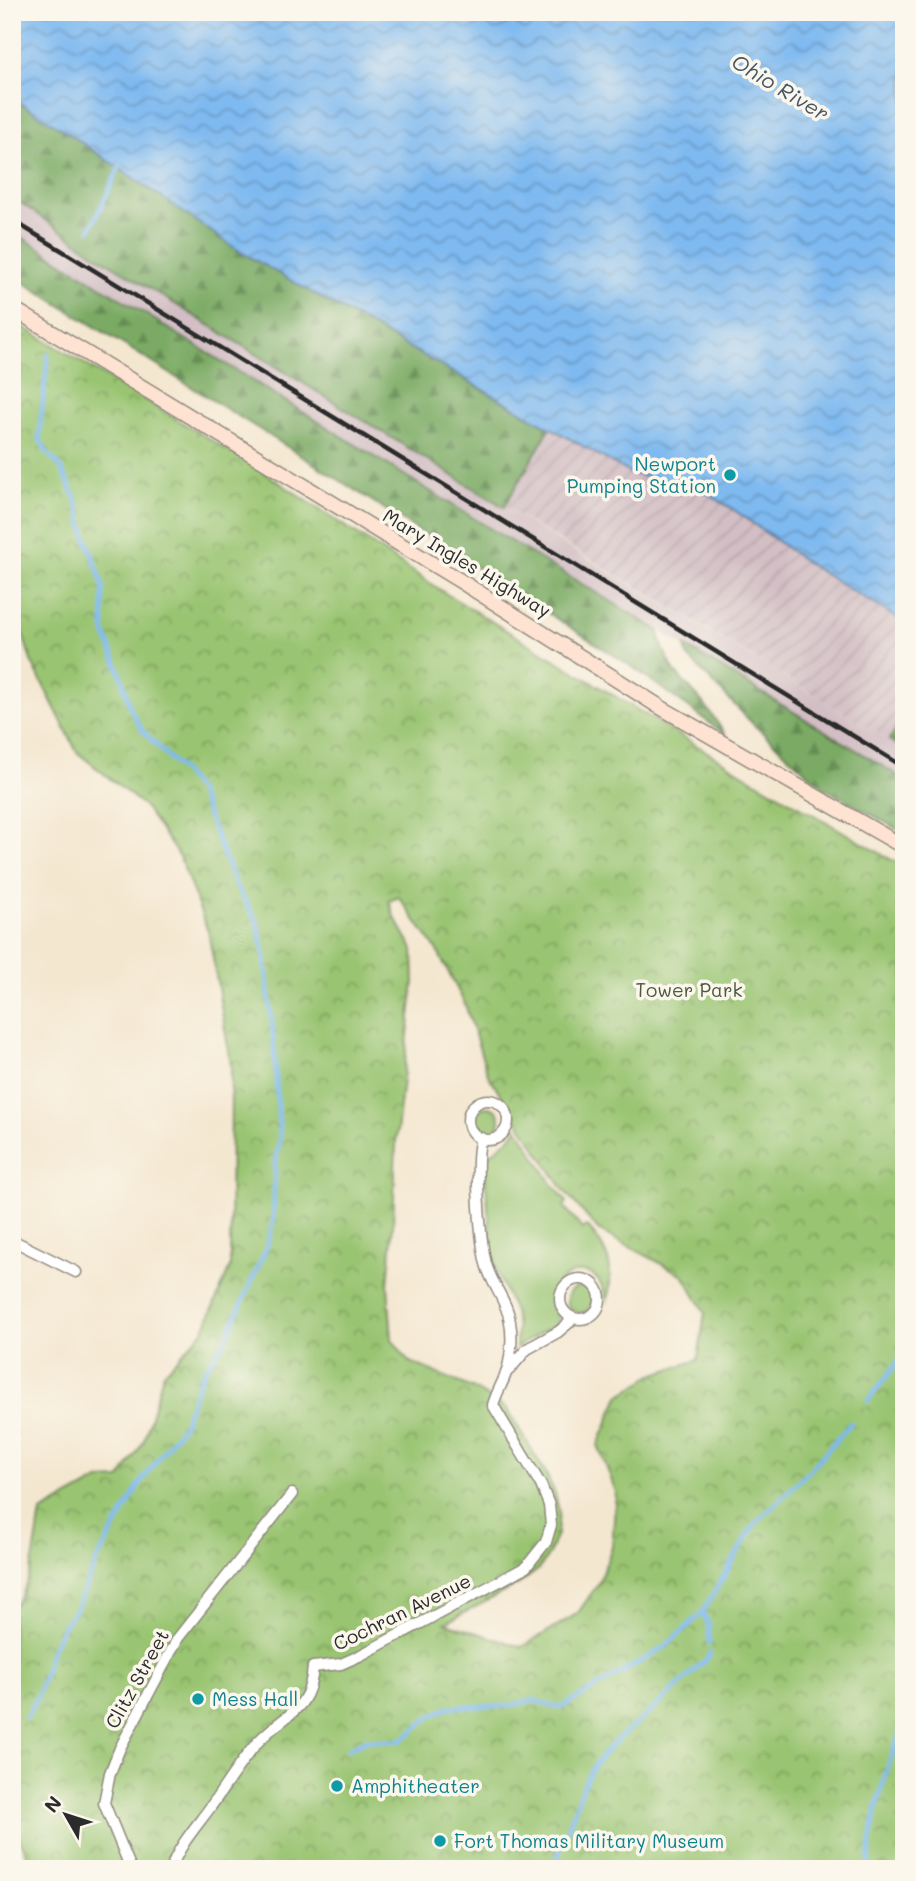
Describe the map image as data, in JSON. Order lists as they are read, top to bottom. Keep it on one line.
{"streets":{"street":["Mary Ingles Highway","Cochran Avenue","Clitz Street"]},"water":["Ohio River"],"parks":["Tower Park"],"places":["Newport Pumping Station","Mess Hall","Amphitheater","Fort Thomas Military Museum"],"north":"top left"}
